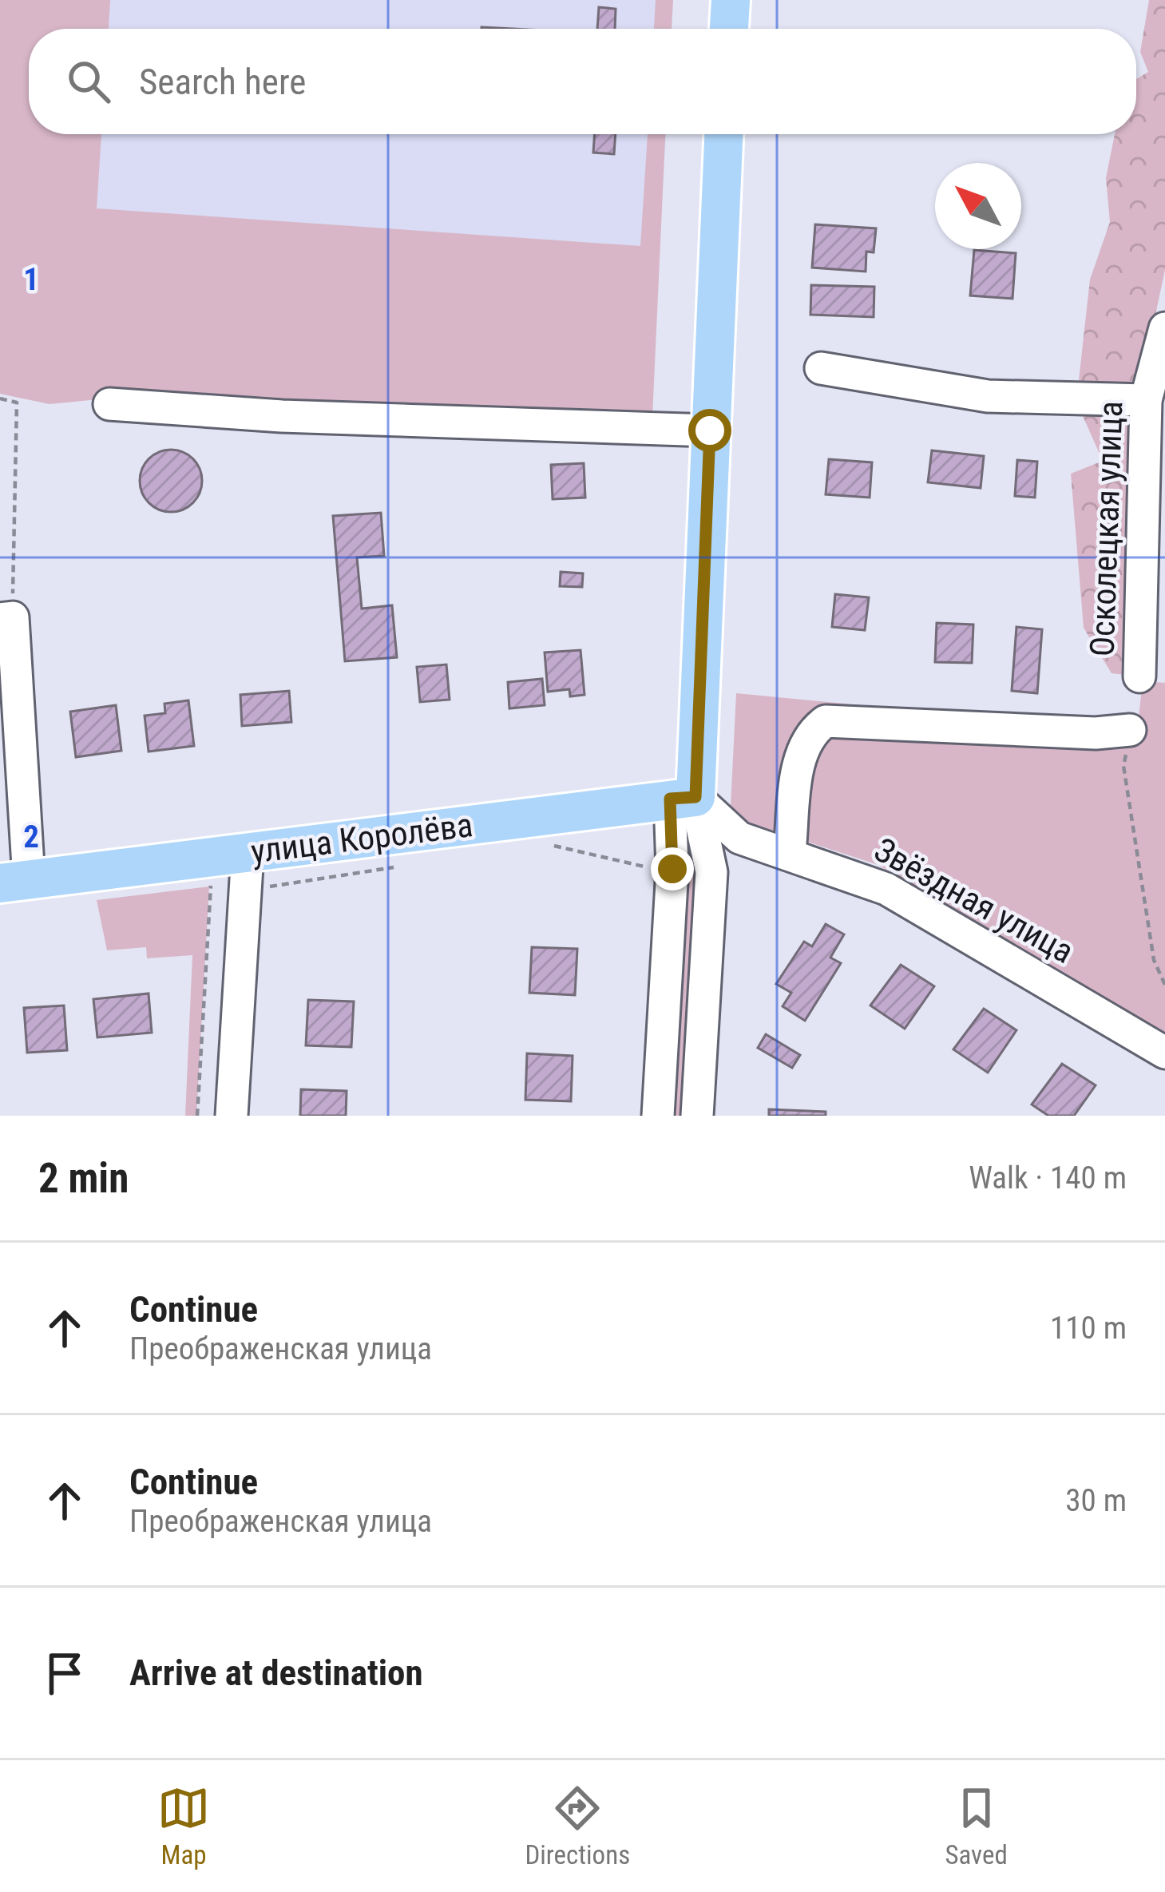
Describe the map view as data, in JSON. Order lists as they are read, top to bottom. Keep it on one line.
{"streets":{"main road":["улица Королёва"],"street":["Осколецкая улица","Звёздная улица"]},"crossings":[["улица Королёва","Звёздная улица"]],"north":"top left","page":{"search":"Search here","heading":["2 min","Walk · 140 m"],"list":[["Continue","Преображенская улица","110 m"],["Continue","Преображенская улица","30 m"],"Arrive at destination"],"nav":["Map","Directions","Saved"]},"grid":{"rows":["1","2"]}}
